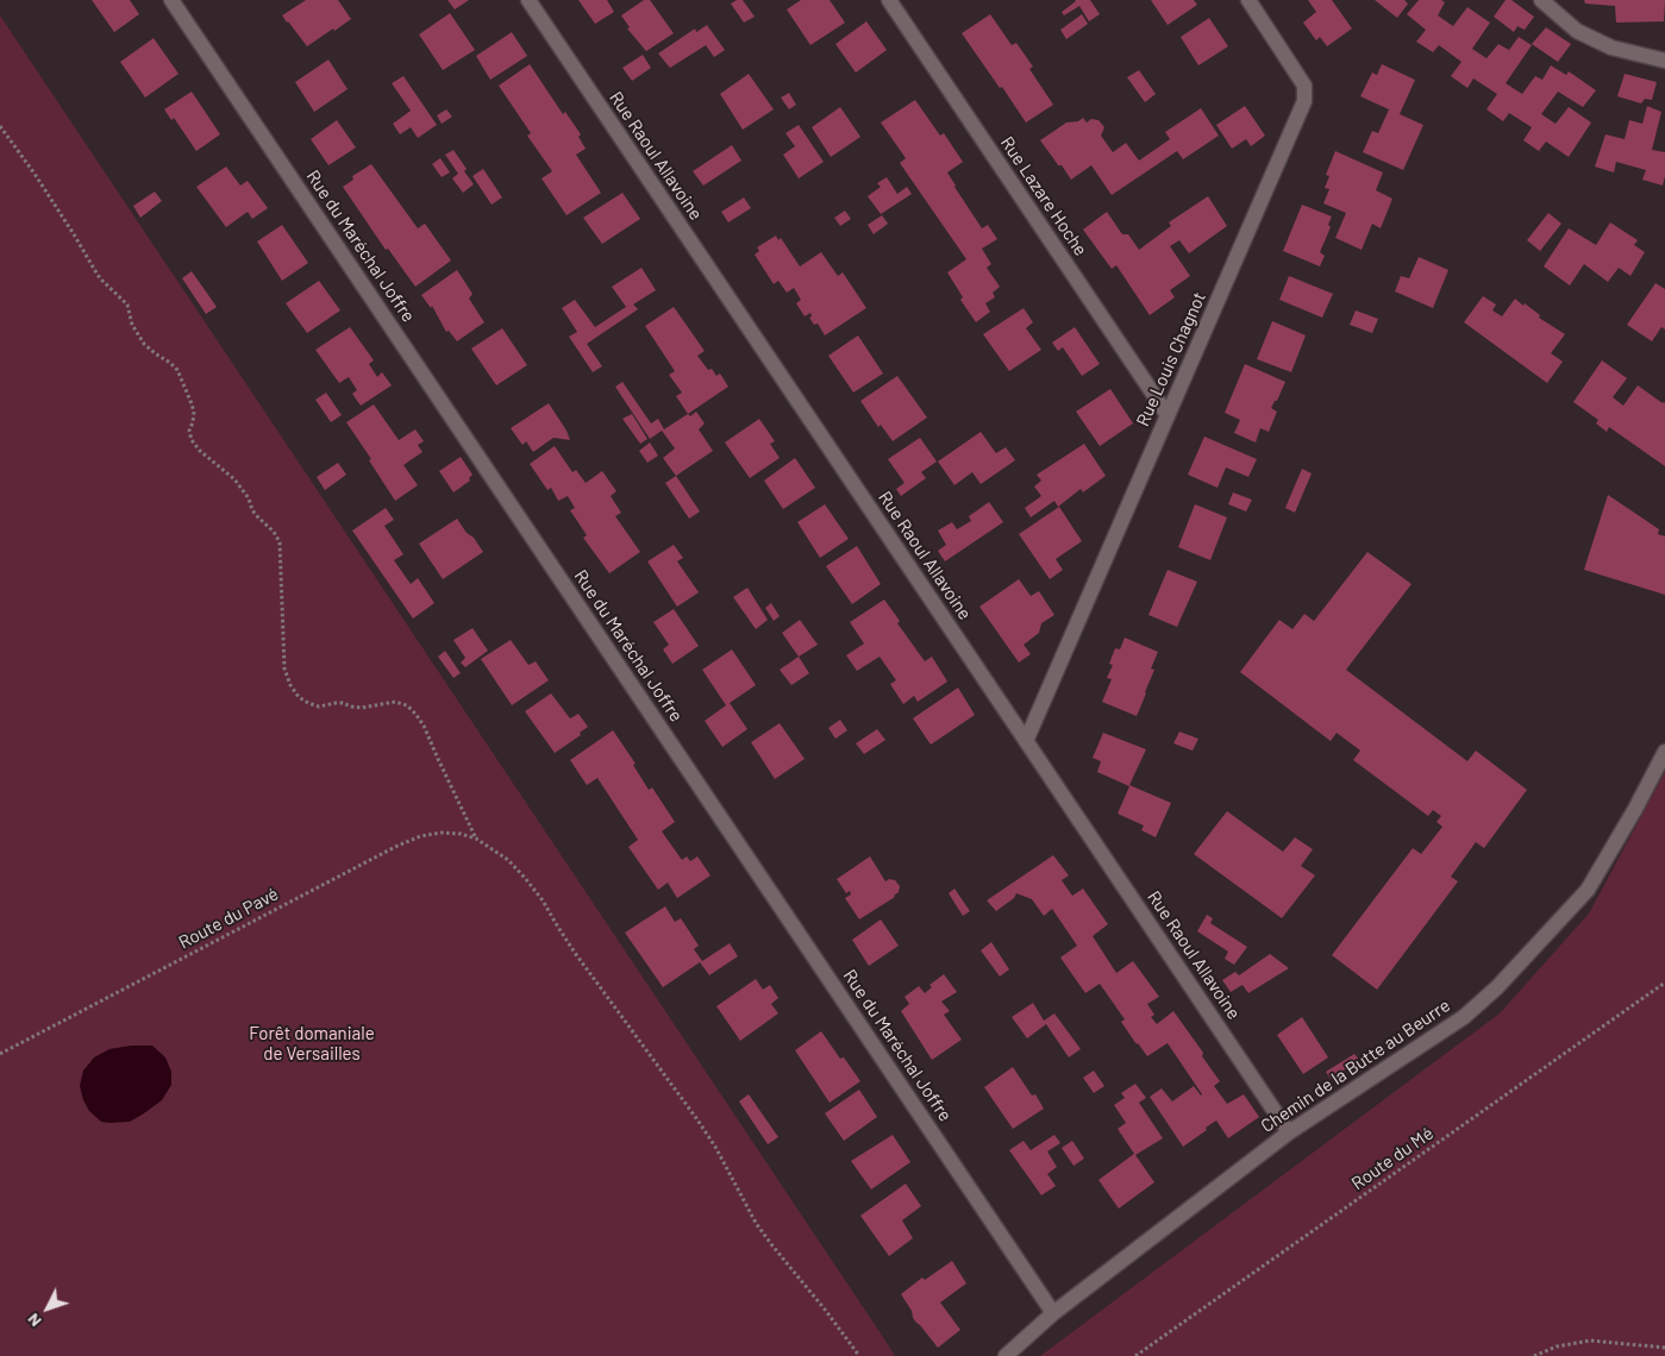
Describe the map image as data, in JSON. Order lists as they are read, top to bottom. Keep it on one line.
{"streets":{"street":["Rue Raoul Allavoine","Rue Lazare Hoche","Rue du Maréchal Joffre","Rue Louis Chagnot","Chemin de la Butte au Beurre"],"path":["Route du Pavé","Route du Mé"]},"crossings":[["Rue Raoul Allavoine","Rue Louis Chagnot"],["Rue Raoul Allavoine","Chemin de la Butte au Beurre"],["Rue Lazare Hoche","Rue Louis Chagnot"],["Rue du Maréchal Joffre","Chemin de la Butte au Beurre"]],"parks":["Forêt domaniale de Versailles"],"north":"bottom left"}
